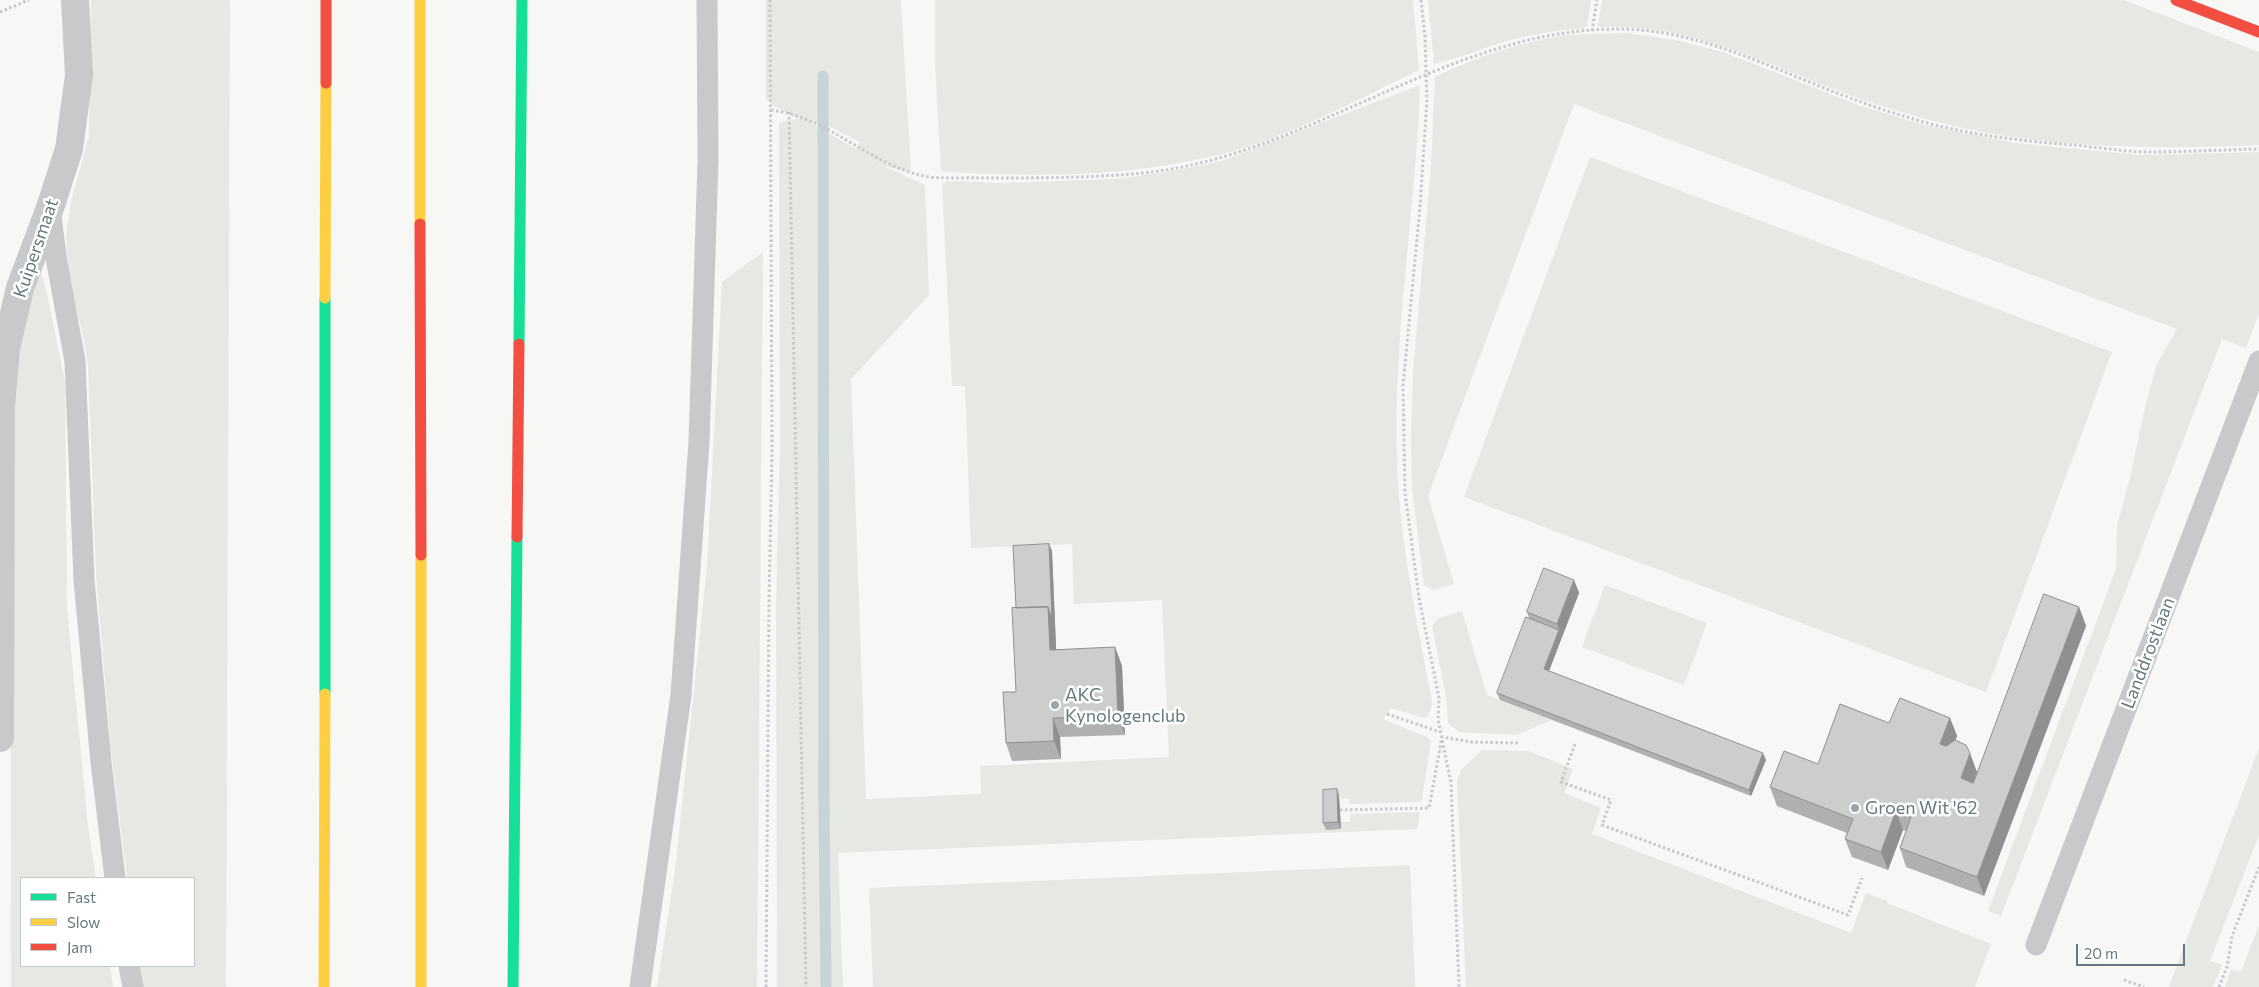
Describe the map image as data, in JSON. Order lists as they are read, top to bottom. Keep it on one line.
{"streets":{"street":["Kuipersmaat"],"lane":["Landdrostlaan"]},"places":["AKC Kynologenclub","Groen Wit '62"],"legend":["Fast","Slow","Jam"],"scale_bar":"20 m"}
